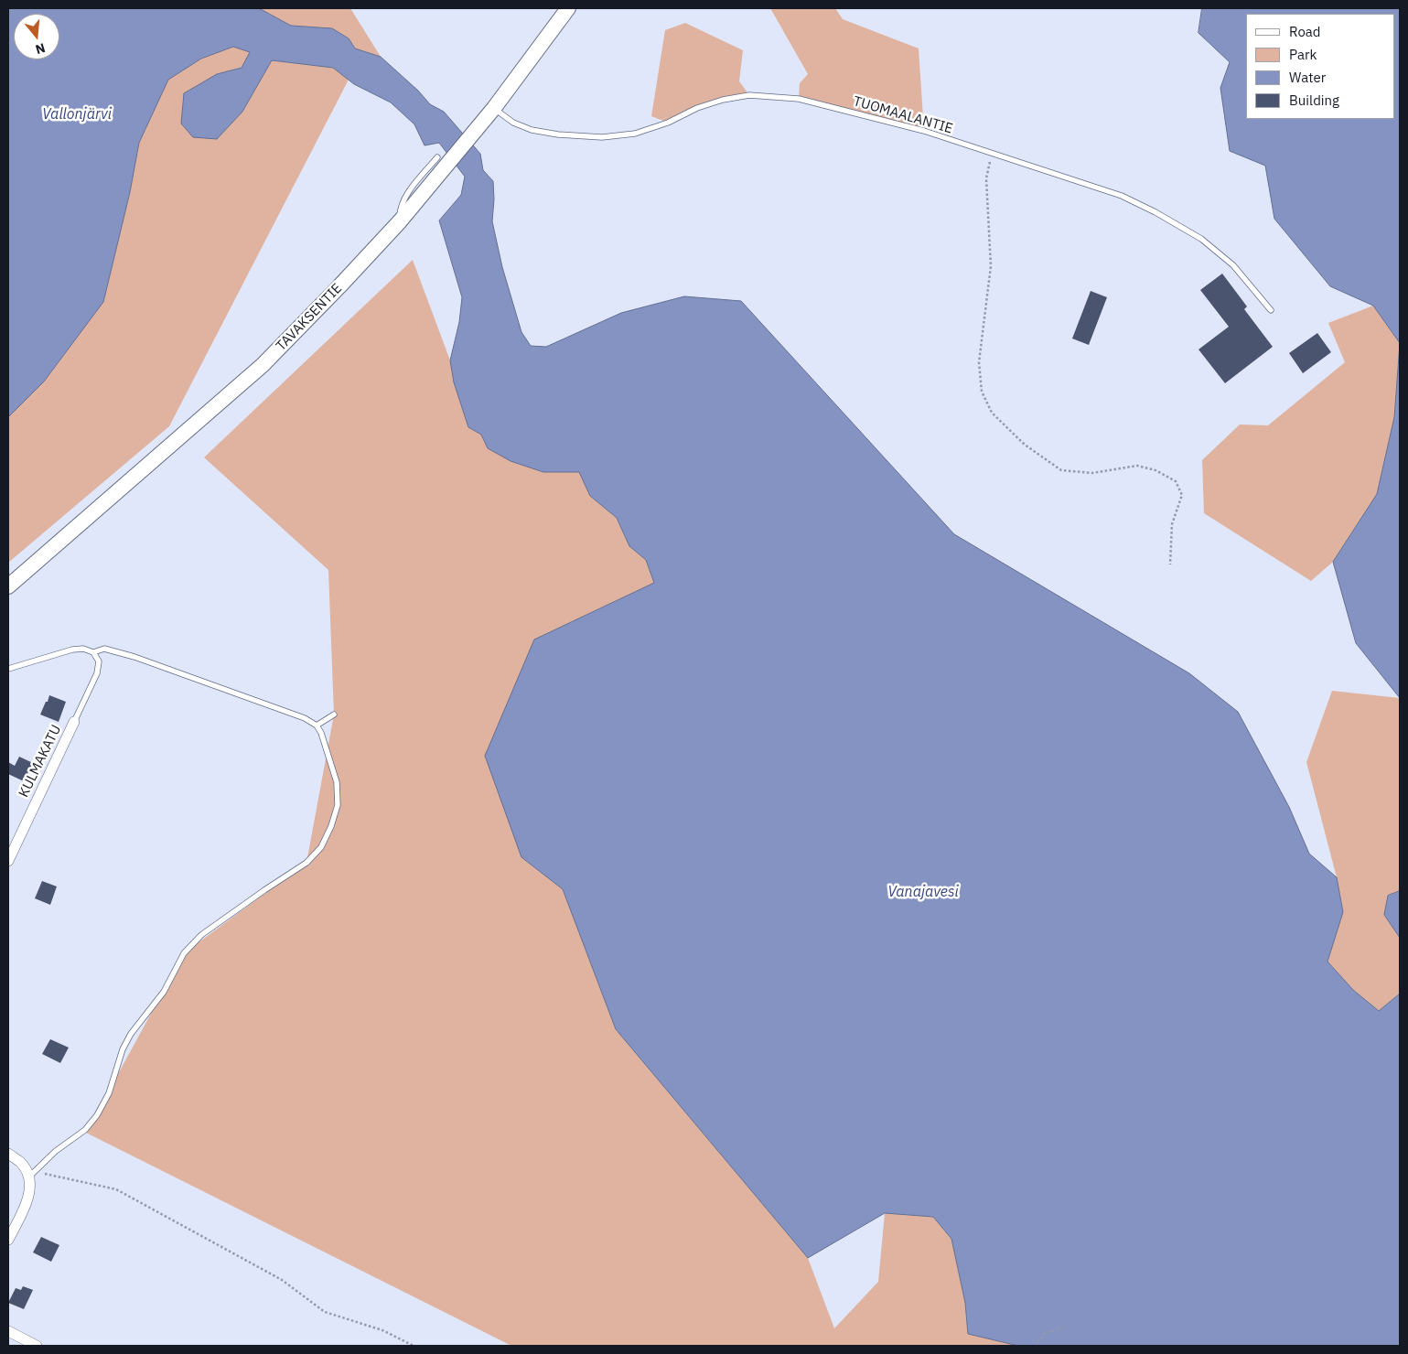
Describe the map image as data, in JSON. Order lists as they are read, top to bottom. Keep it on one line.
{"streets":{"main road":["TAVAKSENTIE"],"street":["KULMAKATU"],"lane":["TUOMAALANTIE"]},"crossings":[["TUOMAALANTIE","TAVAKSENTIE"]],"water":["Vallonjärvi","Vanajavesi"],"legend":["Road","Park","Water","Building"],"north":"bottom"}
